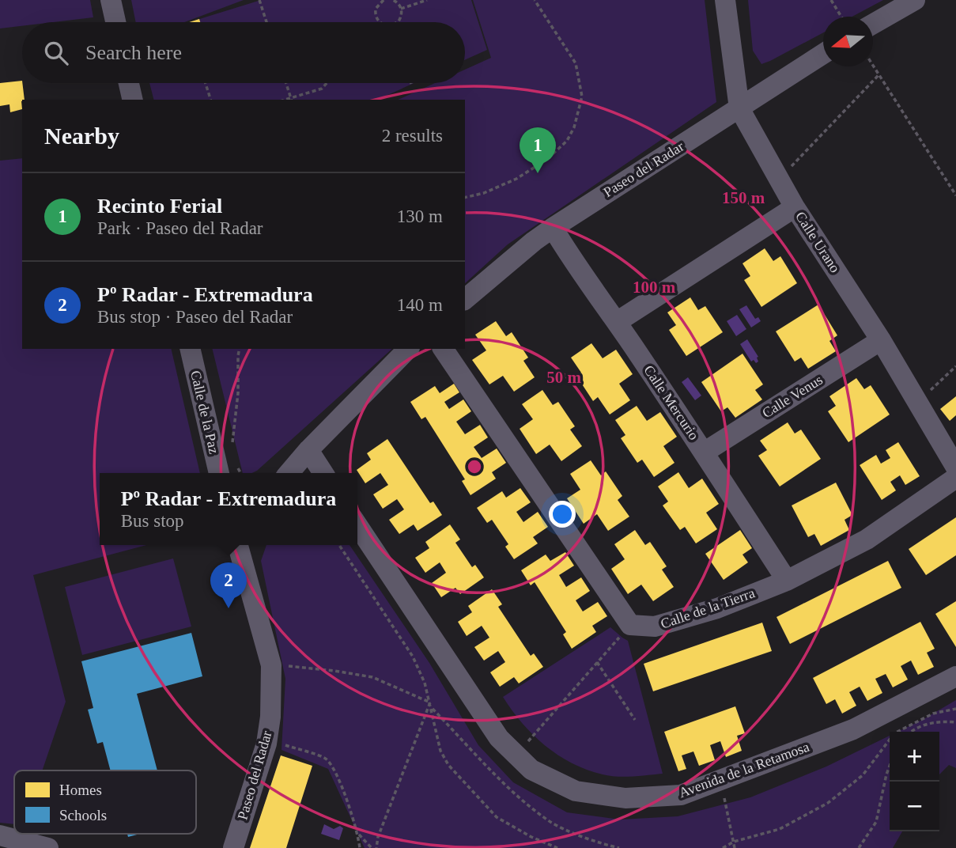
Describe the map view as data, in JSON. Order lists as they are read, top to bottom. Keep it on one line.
{"streets":{"street":["Paseo del Radar","Calle Urano","Calle Venus","Calle Mercurio","Calle de la Paz","Calle de la Tierra","Avenida de la Retamosa"]},"crossings":[["Paseo del Radar","Calle Urano"],["Paseo del Radar","Calle Mercurio"],["Calle Urano","Calle Venus"],["Calle Venus","Calle Mercurio"],["Calle Mercurio","Calle de la Tierra"]],"legend":["Homes","Schools"],"north":"left","page":{"search":"Search here","heading":["Nearby","2 results"],"pins":["1","2"],"list":[{"mark":"1","name":"Recinto Ferial","note":"Park · Paseo del Radar","value":"130 m"},{"mark":"2","name":"Pº Radar - Extremadura","note":"Bus stop · Paseo del Radar","value":"140 m"}],"popup":["Pº Radar - Extremadura","Bus stop"],"map_buttons":["+","−"]},"rings":["150 m","100 m","50 m"]}
